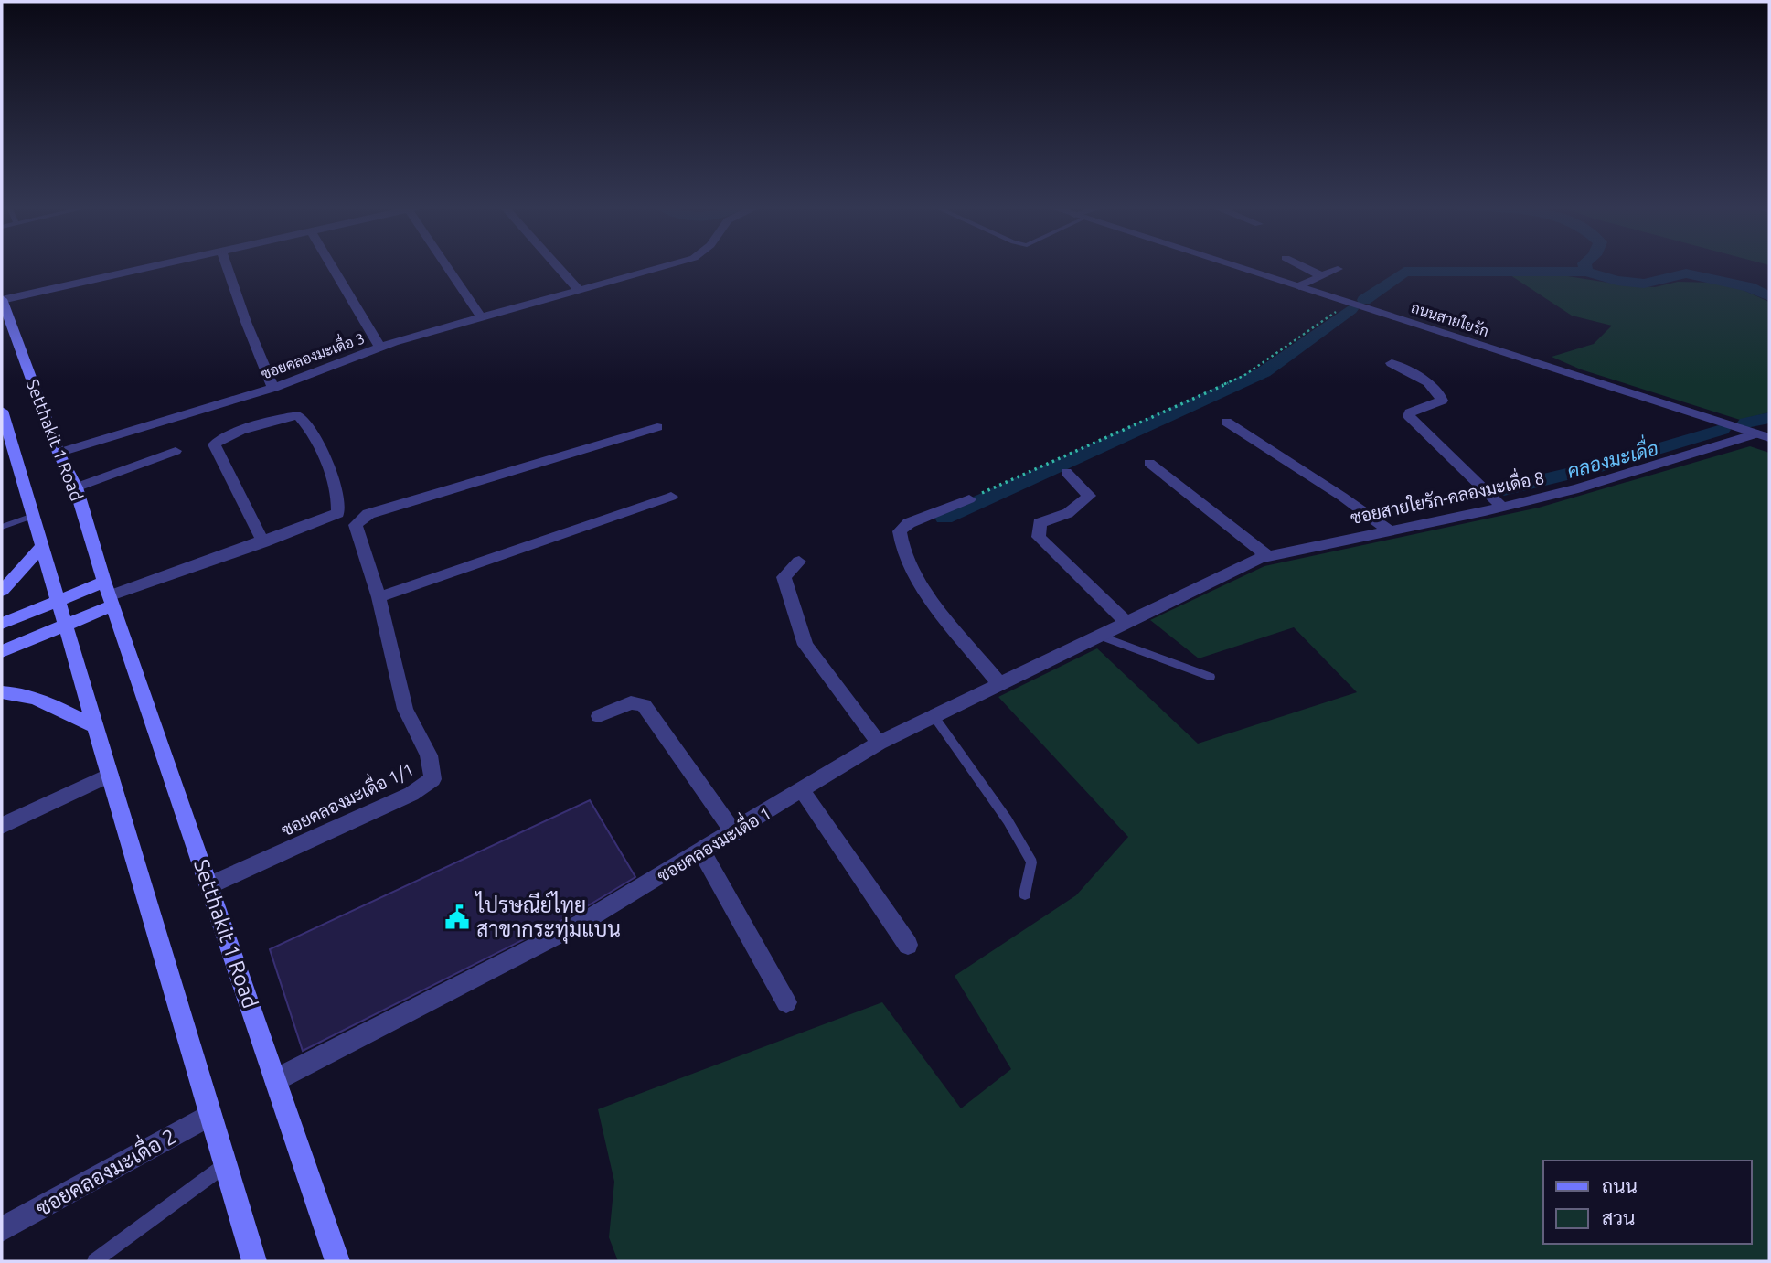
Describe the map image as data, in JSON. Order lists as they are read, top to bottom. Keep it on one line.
{"streets":{"main road":["Setthakit 1 Road"],"street":["ถนนสายใยรัก","ซอยคลองมะเดื่อ 3","ซอยสายใยรัก-คลองมะเดื่อ 8","ซอยคลองมะเดื่อ 1/1","ซอยคลองมะเดื่อ 1","ซอยคลองมะเดื่อ 2"]},"crossings":[["ถนนสายใยรัก","ซอยสายใยรัก-คลองมะเดื่อ 8"],["ซอยคลองมะเดื่อ 3","Setthakit 1 Road"],["Setthakit 1 Road","ซอยคลองมะเดื่อ 1/1"],["Setthakit 1 Road","ซอยคลองมะเดื่อ 1"],["ซอยสายใยรัก-คลองมะเดื่อ 8","ซอยคลองมะเดื่อ 1"]],"water":["คลองมะเดื่อ"],"places":{"public building":["ไปรษณีย์ไทย สาขากระทุ่มแบน"]},"legend":["ถนน","สวน"]}
